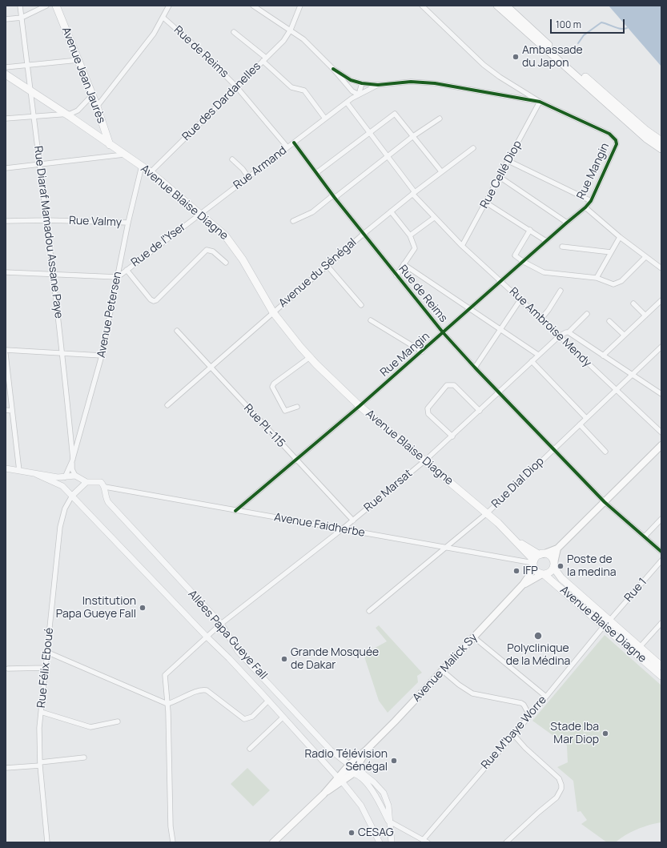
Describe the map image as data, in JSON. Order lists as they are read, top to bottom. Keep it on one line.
{"streets":{"main road":["Avenue Jean Jaurès","Avenue Blaise Diagne","Avenue Malick Sy"],"street":["Rue de Reims","Rue des Dardanelles","Rue Armand","Rue Mangin","Rue Cellé Diop","Rue Valmy","Rue Diaraf Mamadou Assane Paye","Rue de l'Yser","Avenue du Sénégal","Avenue Petersen","Rue Ambroise Mendy","Rue PL-115","Rue Dial Diop","Rue Marsat","Avenue Faidherbe","Rue 1","Allées Papa Gueye Fall","Rue Félix Eboué","Rue M'baye Worre"]},"crossings":[["Rue de Reims","Rue des Dardanelles"],["Rue de Reims","Rue Armand"],["Rue de Reims","Rue Mangin"],["Rue de Reims","Avenue du Sénégal"],["Rue de Reims","Rue Dial Diop"],["Rue de Reims","Rue Marsat"],["Avenue Jean Jaurès","Avenue Blaise Diagne"],["Rue des Dardanelles","Avenue Blaise Diagne"],["Rue Armand","Avenue Blaise Diagne"],["Rue Armand","Rue de l'Yser"],["Rue Armand","Rue Ambroise Mendy"],["Rue Mangin","Rue Cellé Diop"],["Rue Mangin","Avenue Blaise Diagne"],["Rue Mangin","Rue Ambroise Mendy"],["Rue Mangin","Rue PL-115"],["Rue Mangin","Avenue Faidherbe"],["Rue Cellé Diop","Rue Ambroise Mendy"],["Avenue Blaise Diagne","Rue Diaraf Mamadou Assane Paye"],["Avenue Blaise Diagne","Rue de l'Yser"],["Avenue Blaise Diagne","Avenue du Sénégal"],["Avenue Blaise Diagne","Avenue Petersen"],["Avenue Blaise Diagne","Rue Dial Diop"],["Avenue Blaise Diagne","Rue Marsat"],["Avenue Blaise Diagne","Avenue Faidherbe"],["Avenue Blaise Diagne","Rue 1"],["Avenue Blaise Diagne","Avenue Malick Sy"],["Avenue Blaise Diagne","Rue M'baye Worre"],["Rue Valmy","Rue Diaraf Mamadou Assane Paye"],["Rue Valmy","Avenue Petersen"],["Rue Diaraf Mamadou Assane Paye","Avenue Petersen"],["Rue de l'Yser","Avenue Petersen"],["Avenue du Sénégal","Rue Ambroise Mendy"],["Avenue du Sénégal","Rue PL-115"],["Rue Ambroise Mendy","Rue Dial Diop"],["Rue Ambroise Mendy","Rue Marsat"],["Rue PL-115","Rue Marsat"],["Rue Dial Diop","Avenue Faidherbe"],["Rue Marsat","Avenue Faidherbe"],["Rue Marsat","Allées Papa Gueye Fall"],["Avenue Faidherbe","Allées Papa Gueye Fall"],["Avenue Faidherbe","Avenue Malick Sy"],["Allées Papa Gueye Fall","Rue Félix Eboué"],["Allées Papa Gueye Fall","Avenue Malick Sy"]],"places":["Ambassade du Japon","Poste de la medina","IFP","Institution Papa Gueye Fall","Polyclinique de la Médina","Grande Mosquée de Dakar","Stade Iba Mar Diop","Radio Télévision Sénégal","CESAG"],"scale_bar":"100 m"}
